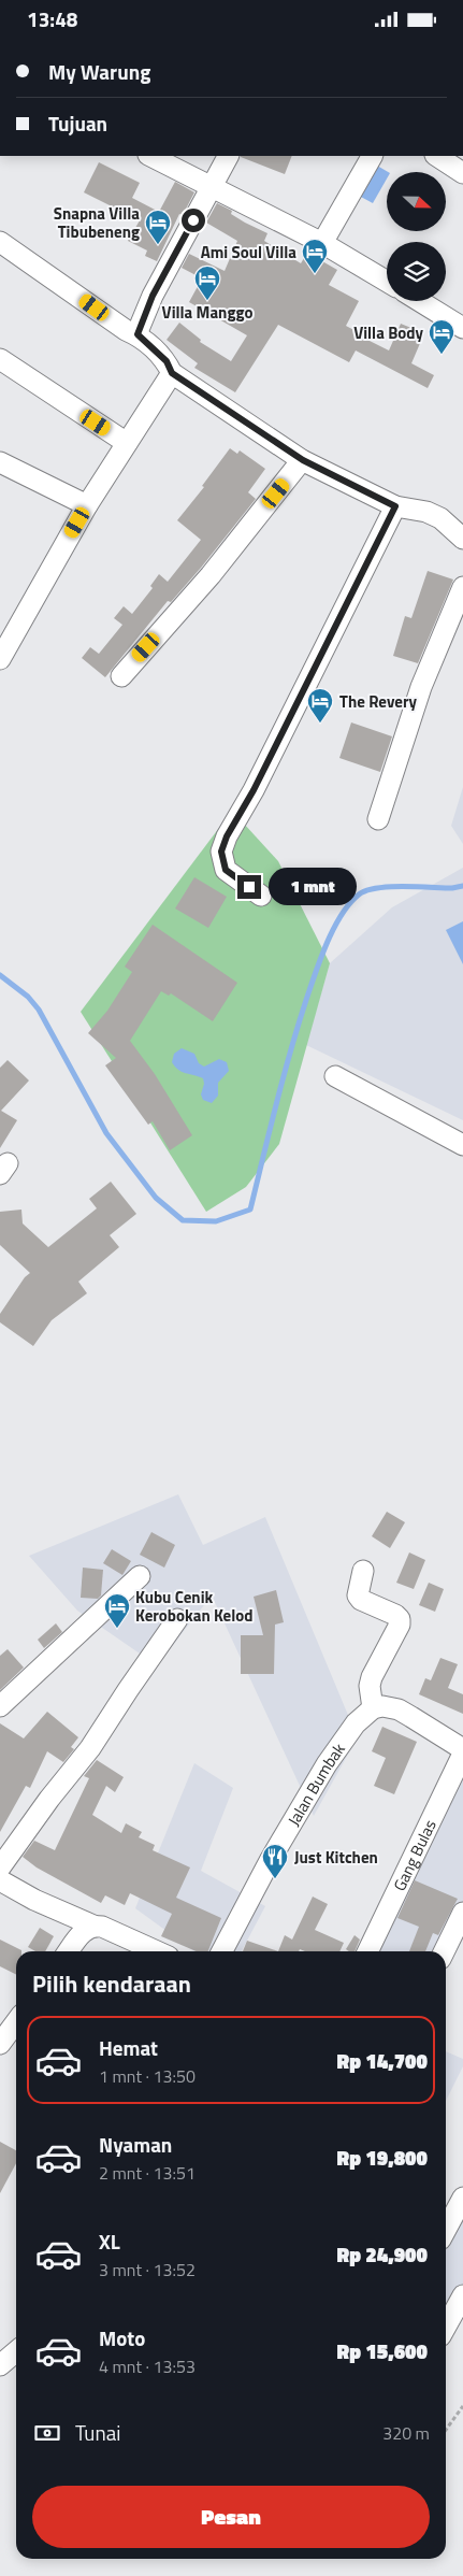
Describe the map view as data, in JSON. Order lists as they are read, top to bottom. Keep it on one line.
{"streets":{"street":["Jalan Bumbak","Gang Bulas"]},"places":{"hotel":["Snapna Villa Tibubeneng","Ami Soul Villa","Villa Manggo","Villa Body","The Revery","Kubu Cenik Kerobokan Kelod"],"restaurant":["Just Kitchen"]},"north":"right","page":{"status":"13:48","banner":["My Warung","Tujuan"],"bubble":"1 mnt","heading":"Pilih kendaraan","list":[{"name":"Hemat","note":"1 mnt · 13:50","value":"Rp 14,700"},{"name":"Nyaman","note":"2 mnt · 13:51","value":"Rp 19,800"},{"name":"XL","note":"3 mnt · 13:52","value":"Rp 24,900"},{"name":"Moto","note":"4 mnt · 13:53","value":"Rp 15,600"}],"pay":["Tunai","320 m"],"buttons":"Pesan"}}
